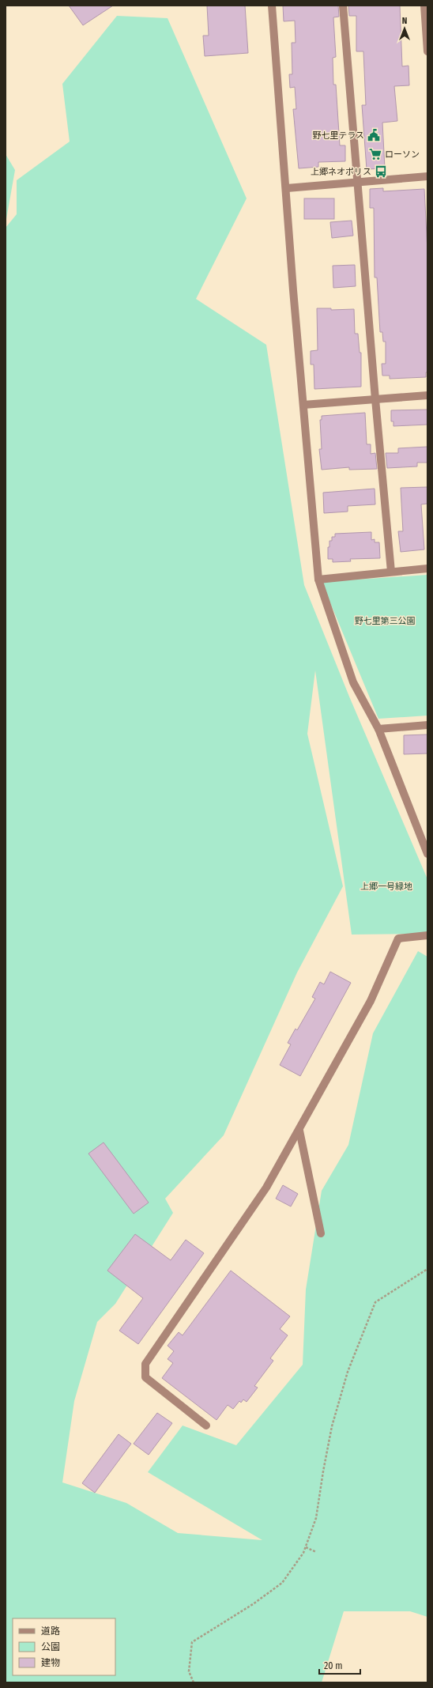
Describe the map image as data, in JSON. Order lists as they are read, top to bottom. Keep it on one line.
{"parks":["野七里第三公園","上郷一号緑地"],"places":{"public building":["野七里テラス"],"supermarket":["ローソン"],"bus stop":["上郷ネオポリス"]},"legend":["道路","公園","建物"],"scale_bar":"20 m","north":"top"}
